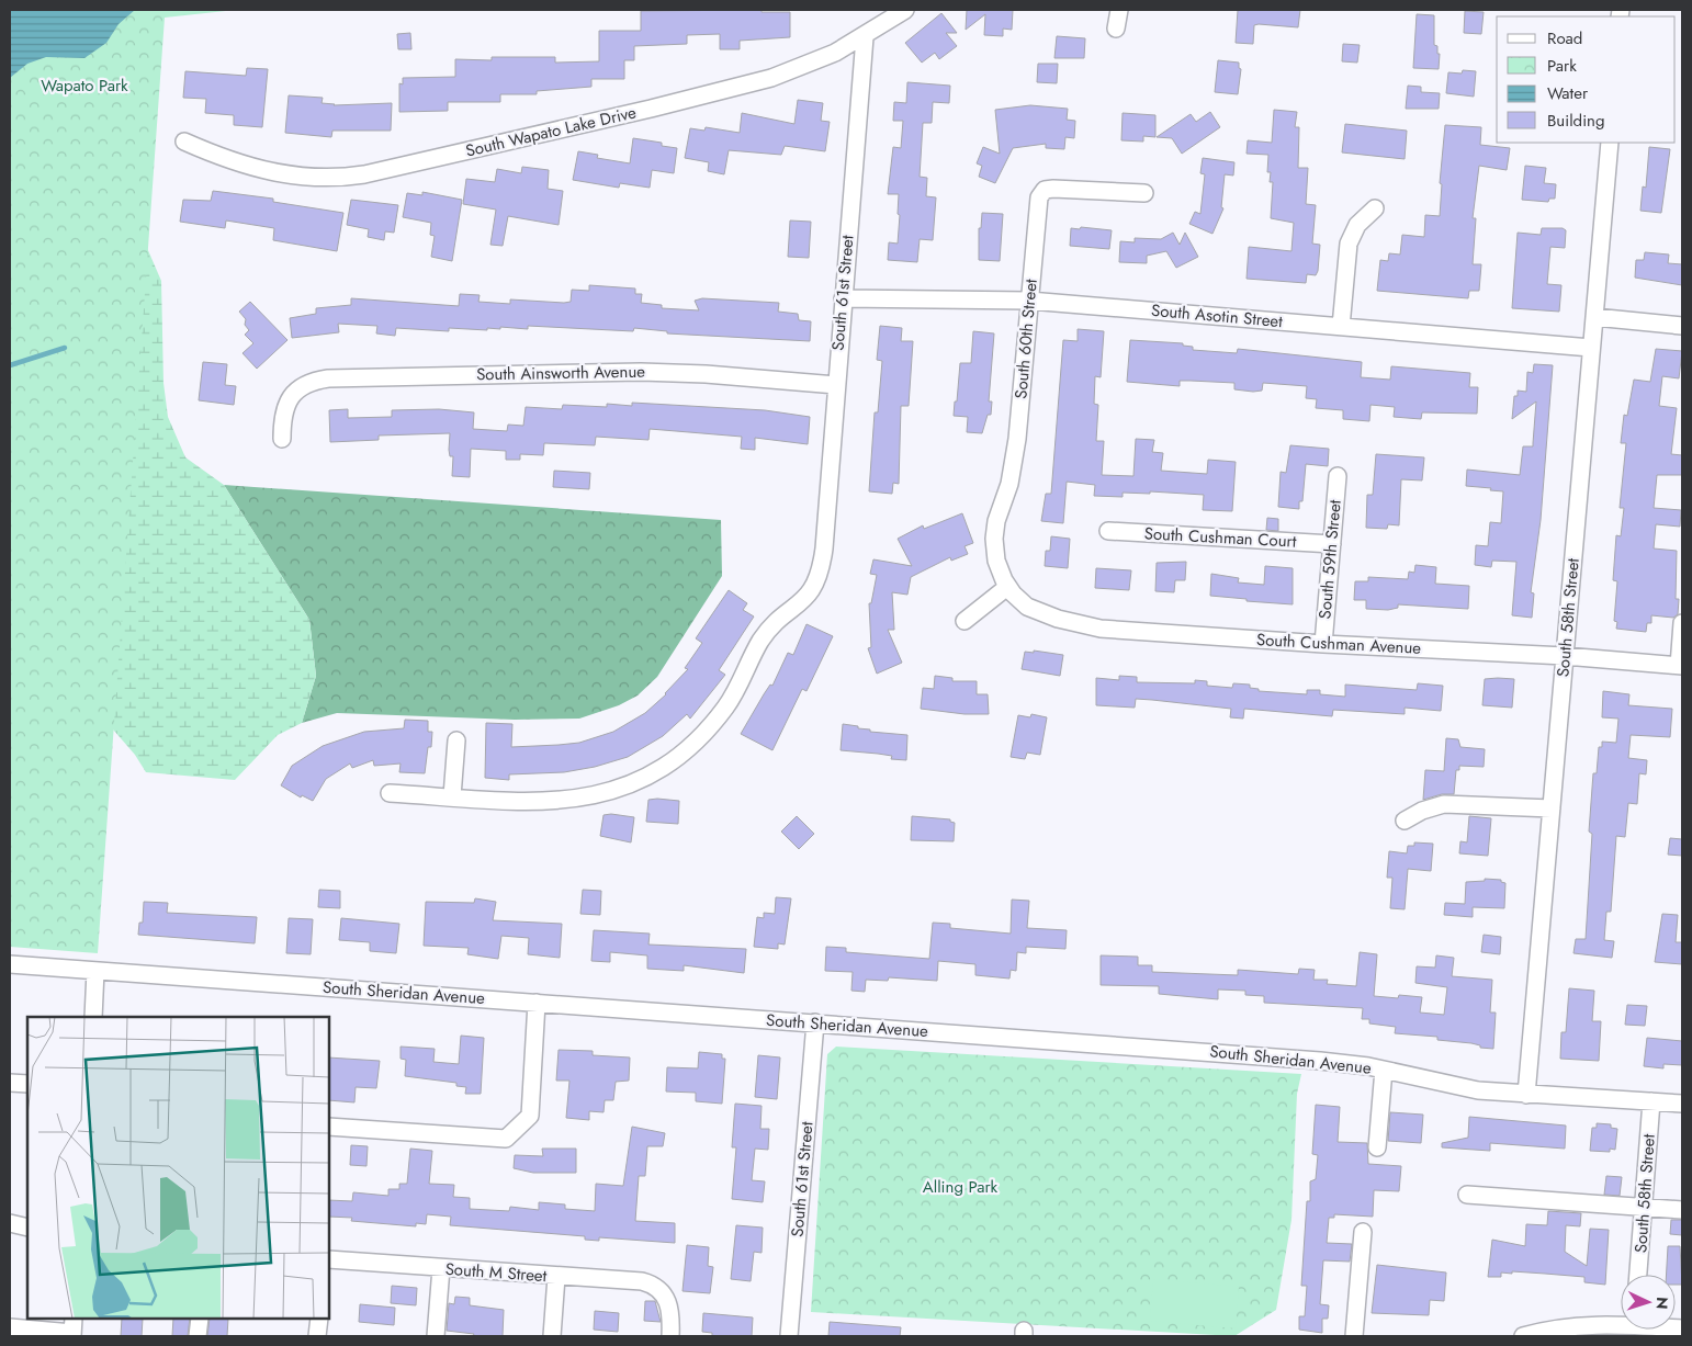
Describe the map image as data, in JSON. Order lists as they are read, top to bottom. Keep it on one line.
{"streets":{"street":["South Wapato Lake Drive","South 61st Street","South Asotin Street","South 60th Street","South Ainsworth Avenue","South Cushman Court","South 59th Street","South 58th Street","South Cushman Avenue","South Sheridan Avenue","South M Street"]},"crossings":[["South Wapato Lake Drive","South 61st Street"],["South 61st Street","South Asotin Street"],["South 61st Street","South Ainsworth Avenue"],["South 61st Street","South Sheridan Avenue"],["South Asotin Street","South 60th Street"],["South Asotin Street","South 58th Street"],["South 60th Street","South Cushman Avenue"],["South Cushman Court","South 59th Street"],["South 59th Street","South Cushman Avenue"],["South 58th Street","South Cushman Avenue"],["South 58th Street","South Sheridan Avenue"]],"parks":["Wapato Park","Alling Park"],"legend":["Road","Park","Water","Building"],"north":"right"}
